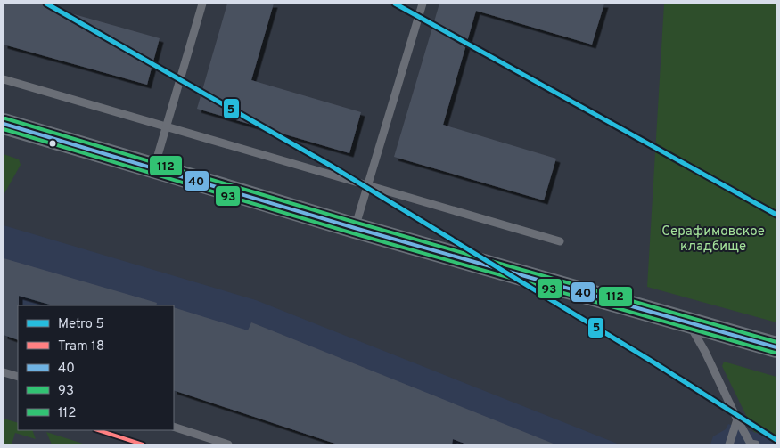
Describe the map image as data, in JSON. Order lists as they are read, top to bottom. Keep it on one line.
{"parks":["Серафимовское кладбище"],"lines":["metro line 5","transit line 112","transit line 40","transit line 93","tram line 18"],"legend":["Metro 5","Tram 18","40","93","112"]}
